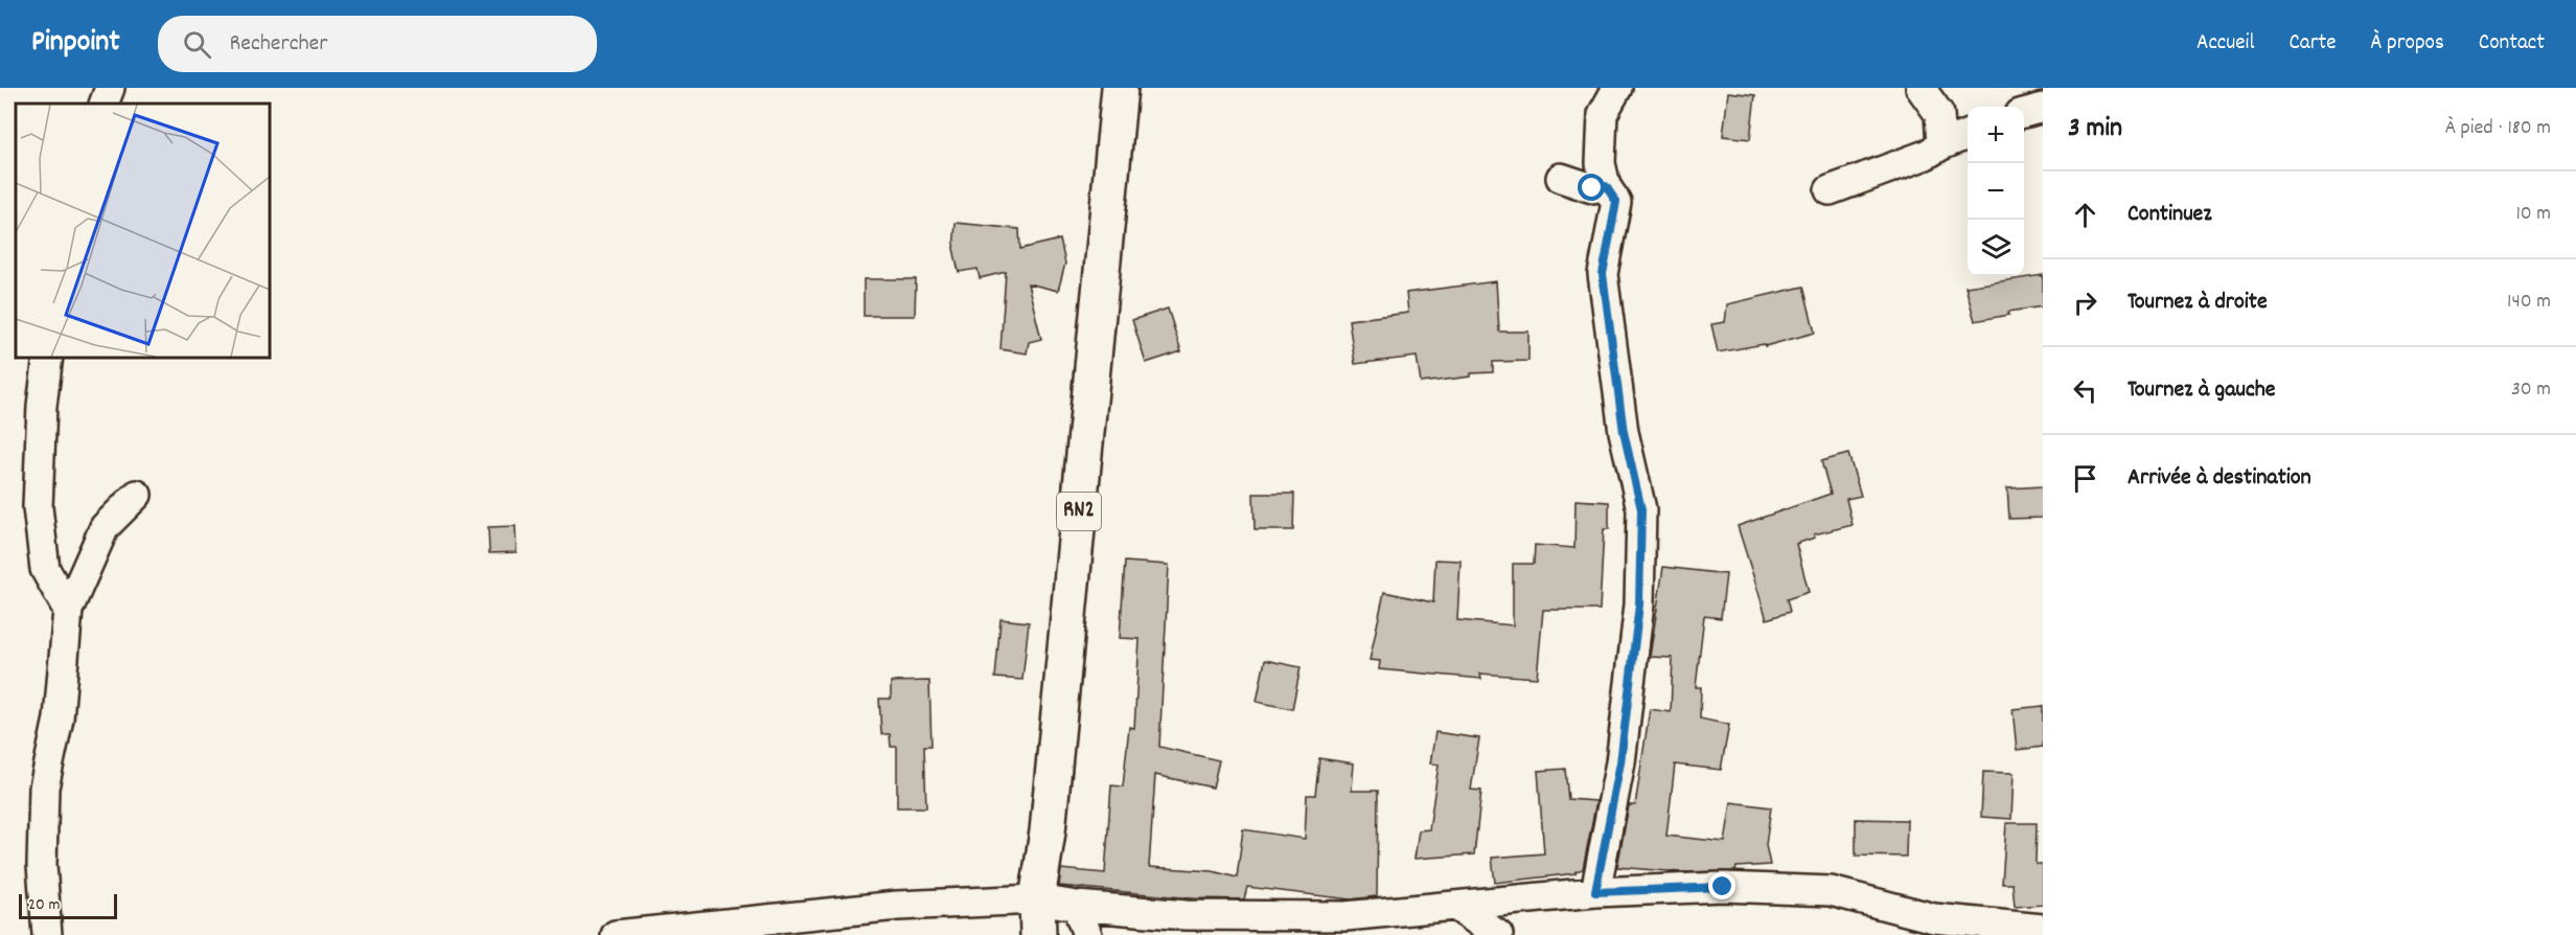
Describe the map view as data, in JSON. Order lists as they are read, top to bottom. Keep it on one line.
{"streets":{"highway":["RN2"]},"scale_bar":"20 m","page":{"header":"Pinpoint","search":"Rechercher","nav":["Accueil","Carte","À propos","Contact"],"heading":["3 min","À pied · 180 m"],"map_buttons":["+","−"],"list":[["Continuez","10 m"],["Tournez à droite","140 m"],["Tournez à gauche","30 m"],"Arrivée à destination"],"scale":"20 m"}}
